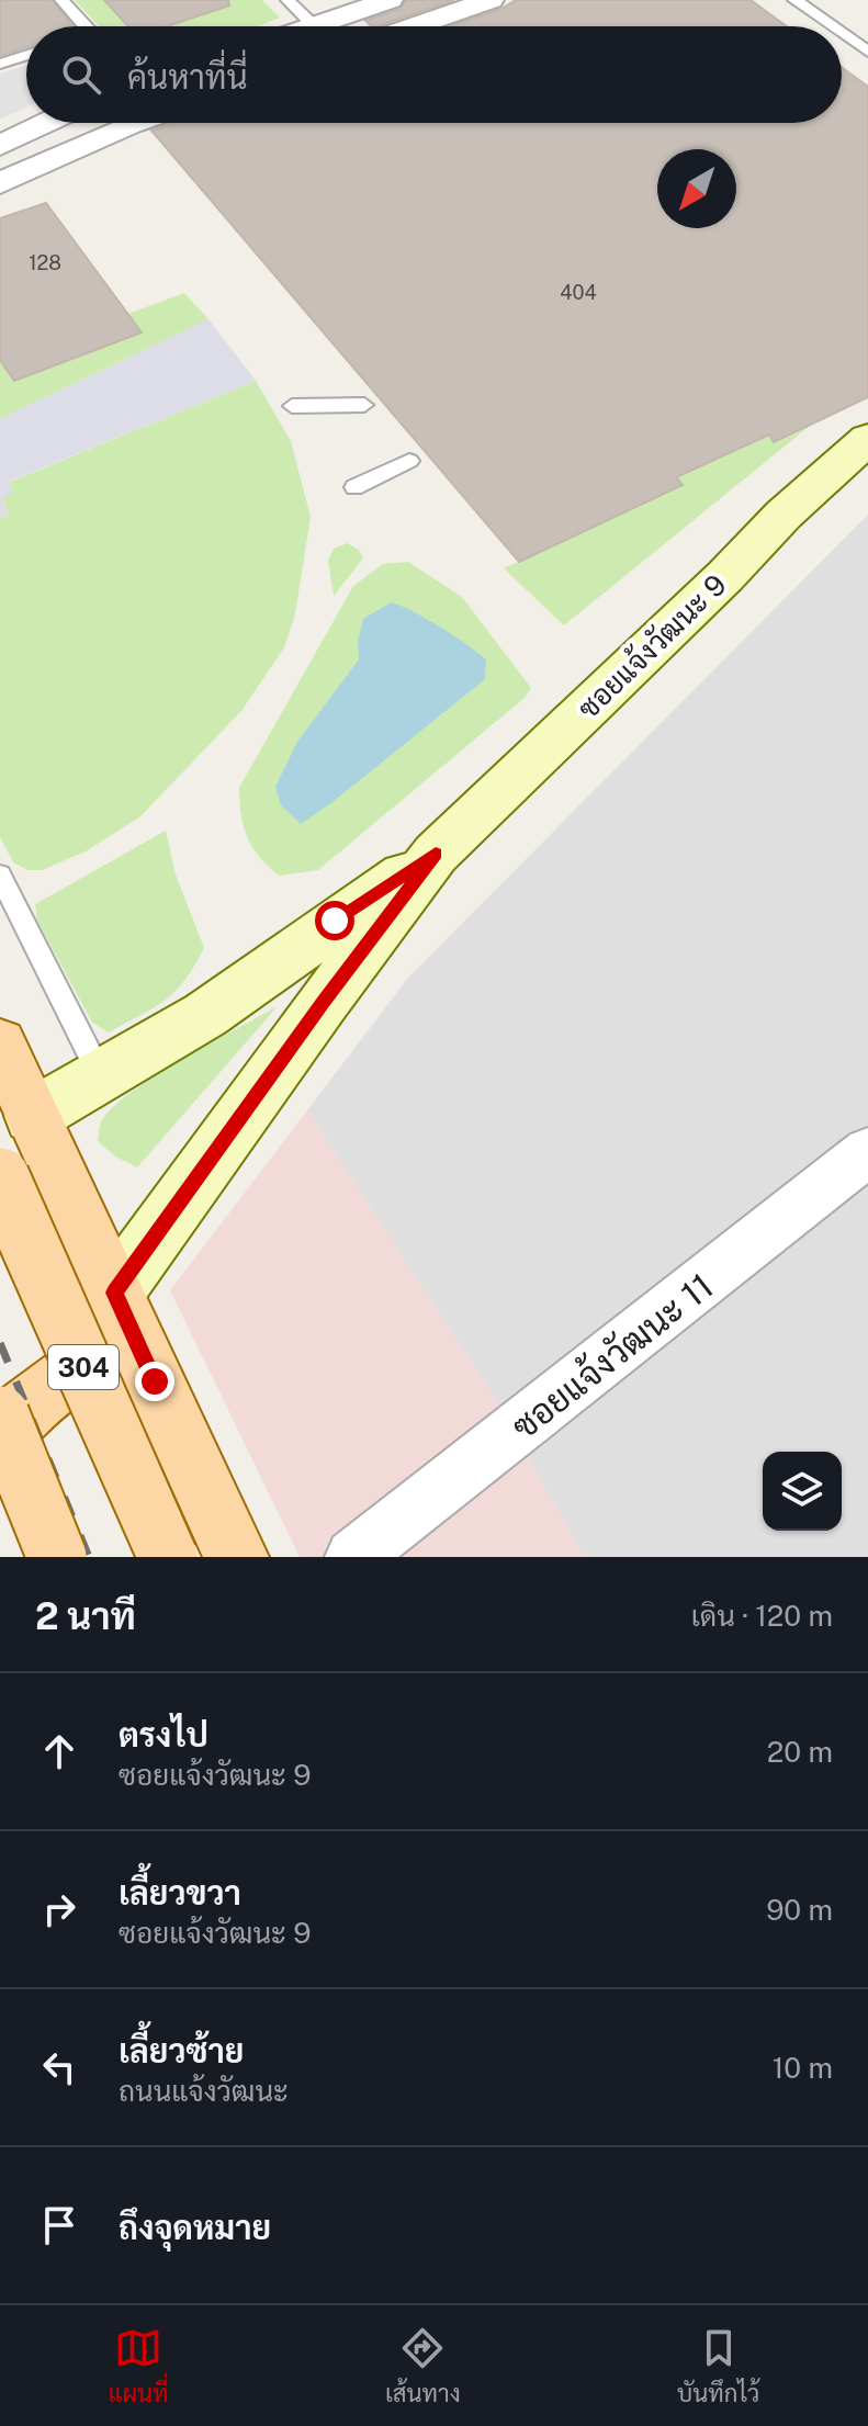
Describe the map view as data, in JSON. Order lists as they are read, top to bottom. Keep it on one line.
{"streets":{"main road":["304"],"street":["ซอยแจ้งวัฒนะ 9","ซอยแจ้งวัฒนะ 11"]},"crossings":[["ซอยแจ้งวัฒนะ 9","304"]],"house_numbers":["128","404"],"north":"bottom left","page":{"search":"ค้นหาที่นี่","heading":["2 นาที","เดิน · 120 m"],"list":[["ตรงไป","ซอยแจ้งวัฒนะ 9","20 m"],["เลี้ยวขวา","ซอยแจ้งวัฒนะ 9","90 m"],["เลี้ยวซ้าย","ถนนแจ้งวัฒนะ","10 m"],"ถึงจุดหมาย"],"nav":["แผนที่","เส้นทาง","บันทึกไว้"]}}
